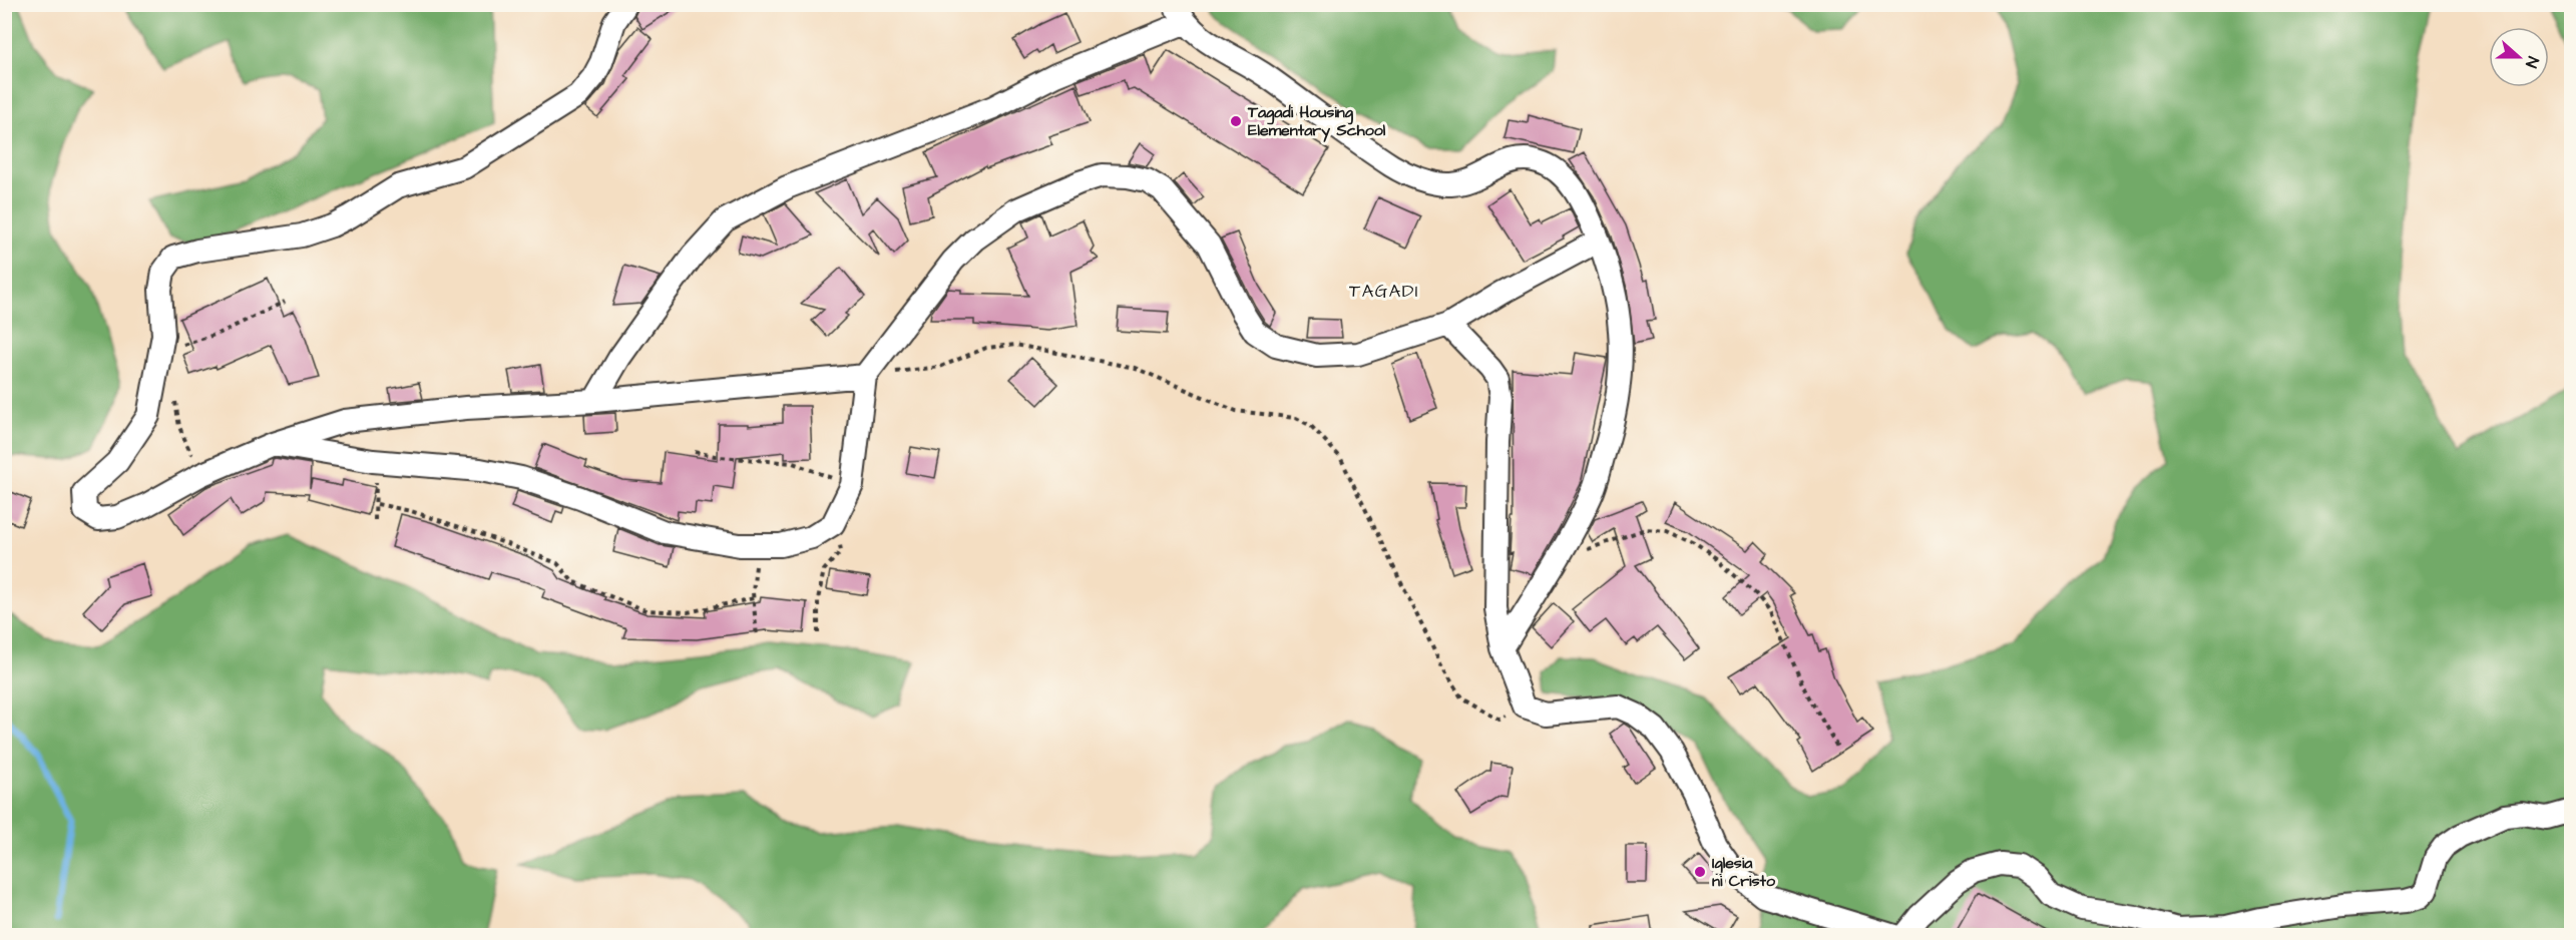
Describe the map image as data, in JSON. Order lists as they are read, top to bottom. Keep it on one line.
{"districts":["TAGADI"],"places":["Tagadi Housing Elementary School","Iglesia ni Cristo"],"north":"right"}
